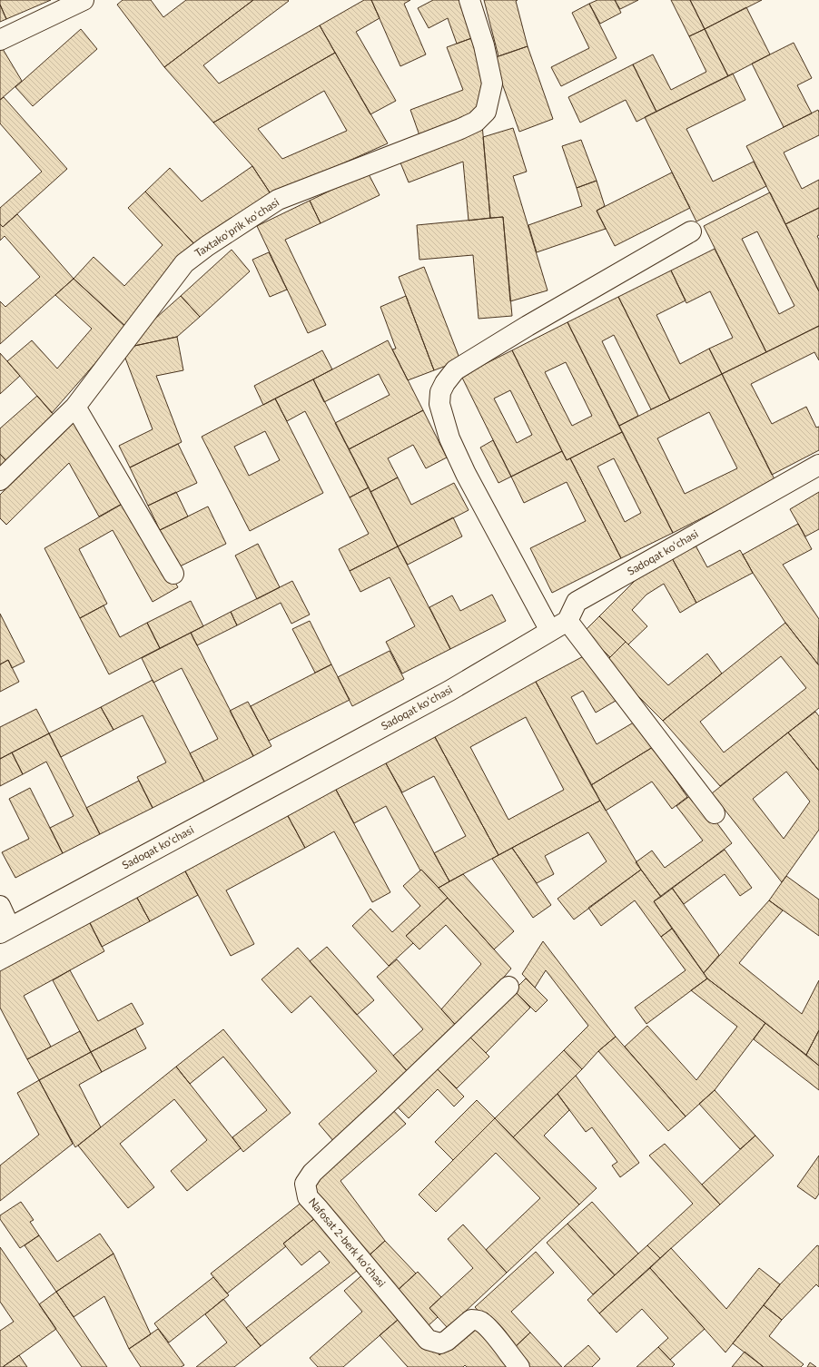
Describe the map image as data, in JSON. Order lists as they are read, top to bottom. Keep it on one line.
{"streets":{"street":["Taxtakoʻprik koʻchasi","Sadoqat koʻchasi","Nafosat 2-berk koʻchasi"]}}
